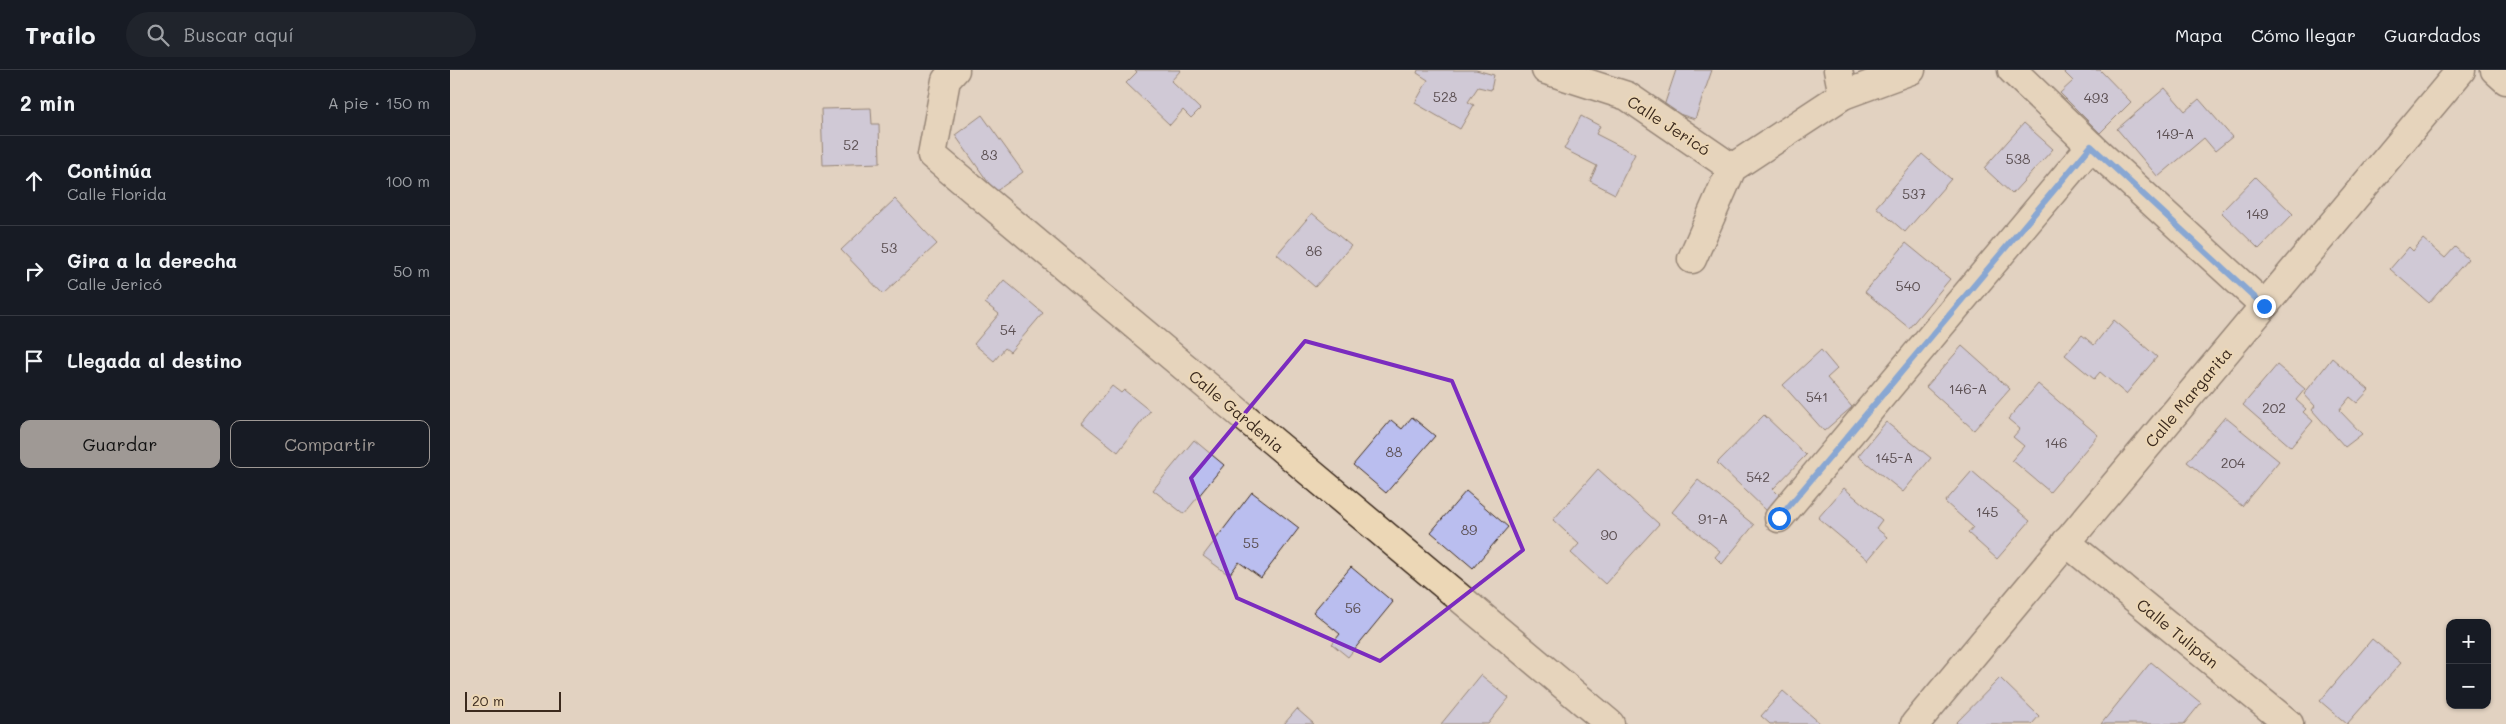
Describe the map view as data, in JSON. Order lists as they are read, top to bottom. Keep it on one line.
{"streets":{"street":["Calle Jericó","Calle Margarita","Calle Gardenia","Calle Tulipán"]},"crossings":[["Calle Margarita","Calle Tulipán"]],"house_numbers":["528","493","149-A","52","83","538","537","149","53","86","540","54","146-A","541","202","146","88","145-A","204","542","145","91-A","89","90","55","56"],"scale_bar":"20 m","page":{"header":"Trailo","search":"Buscar aquí","nav":["Mapa","Cómo llegar","Guardados"],"heading":["2 min","A pie · 150 m"],"list":[["Continúa","Calle Florida","100 m"],["Gira a la derecha","Calle Jericó","50 m"],"Llegada al destino"],"buttons":["Guardar","Compartir"],"map_buttons":["+","−"],"scale":"20 m"}}
